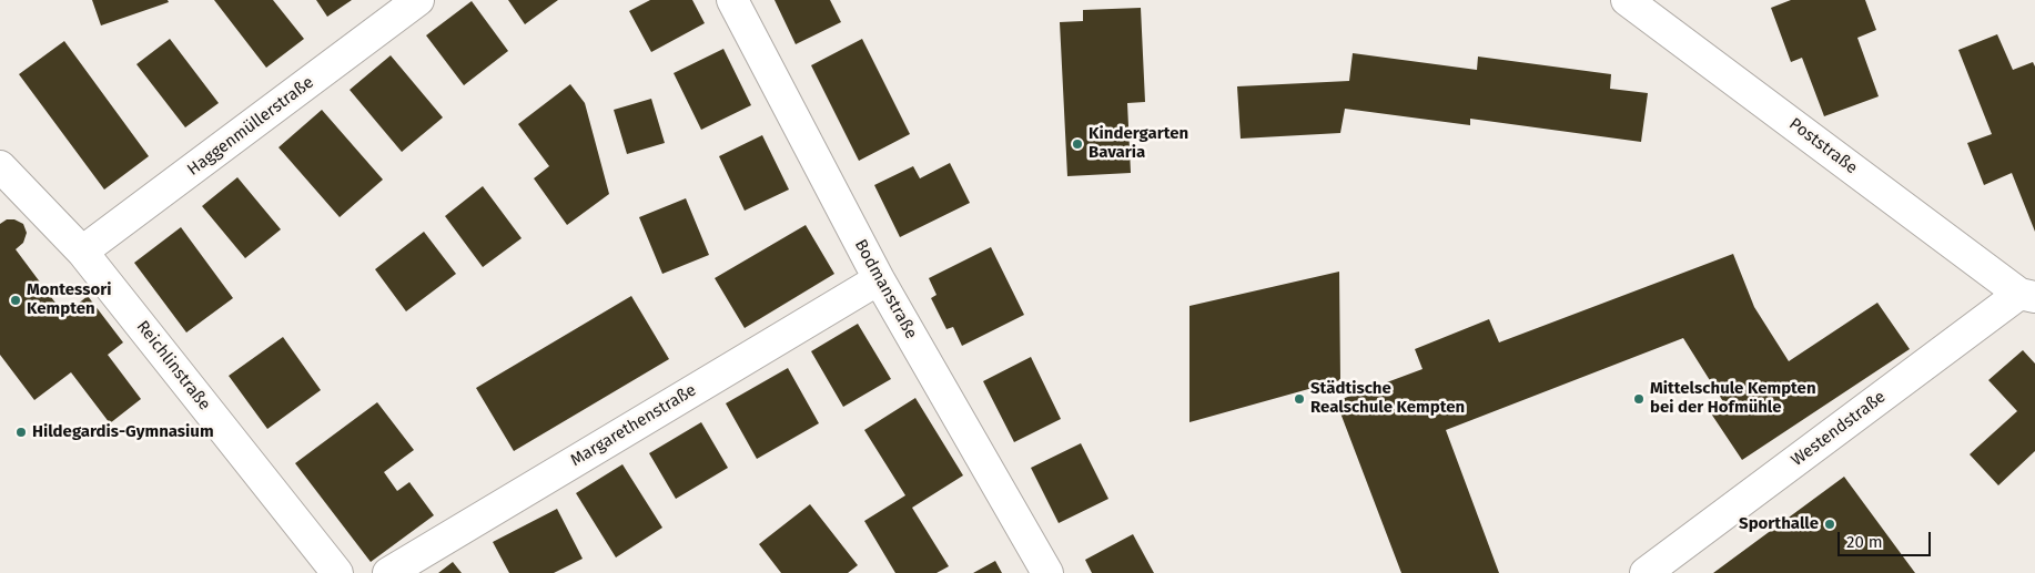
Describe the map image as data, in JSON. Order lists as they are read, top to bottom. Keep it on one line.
{"streets":{"street":["Haggenmüllerstraße","Poststraße","Bodmanstraße","Reichlinstraße","Margarethenstraße","Westendstraße"]},"crossings":[["Haggenmüllerstraße","Reichlinstraße"],["Poststraße","Westendstraße"],["Bodmanstraße","Margarethenstraße"]],"places":["Kindergarten Bavaria","Montessori Kempten","Städtische Realschule Kempten","Mittelschule Kempten bei der Hofmühle","Hildegardis-Gymnasium","Sporthalle"],"scale_bar":"20 m"}
